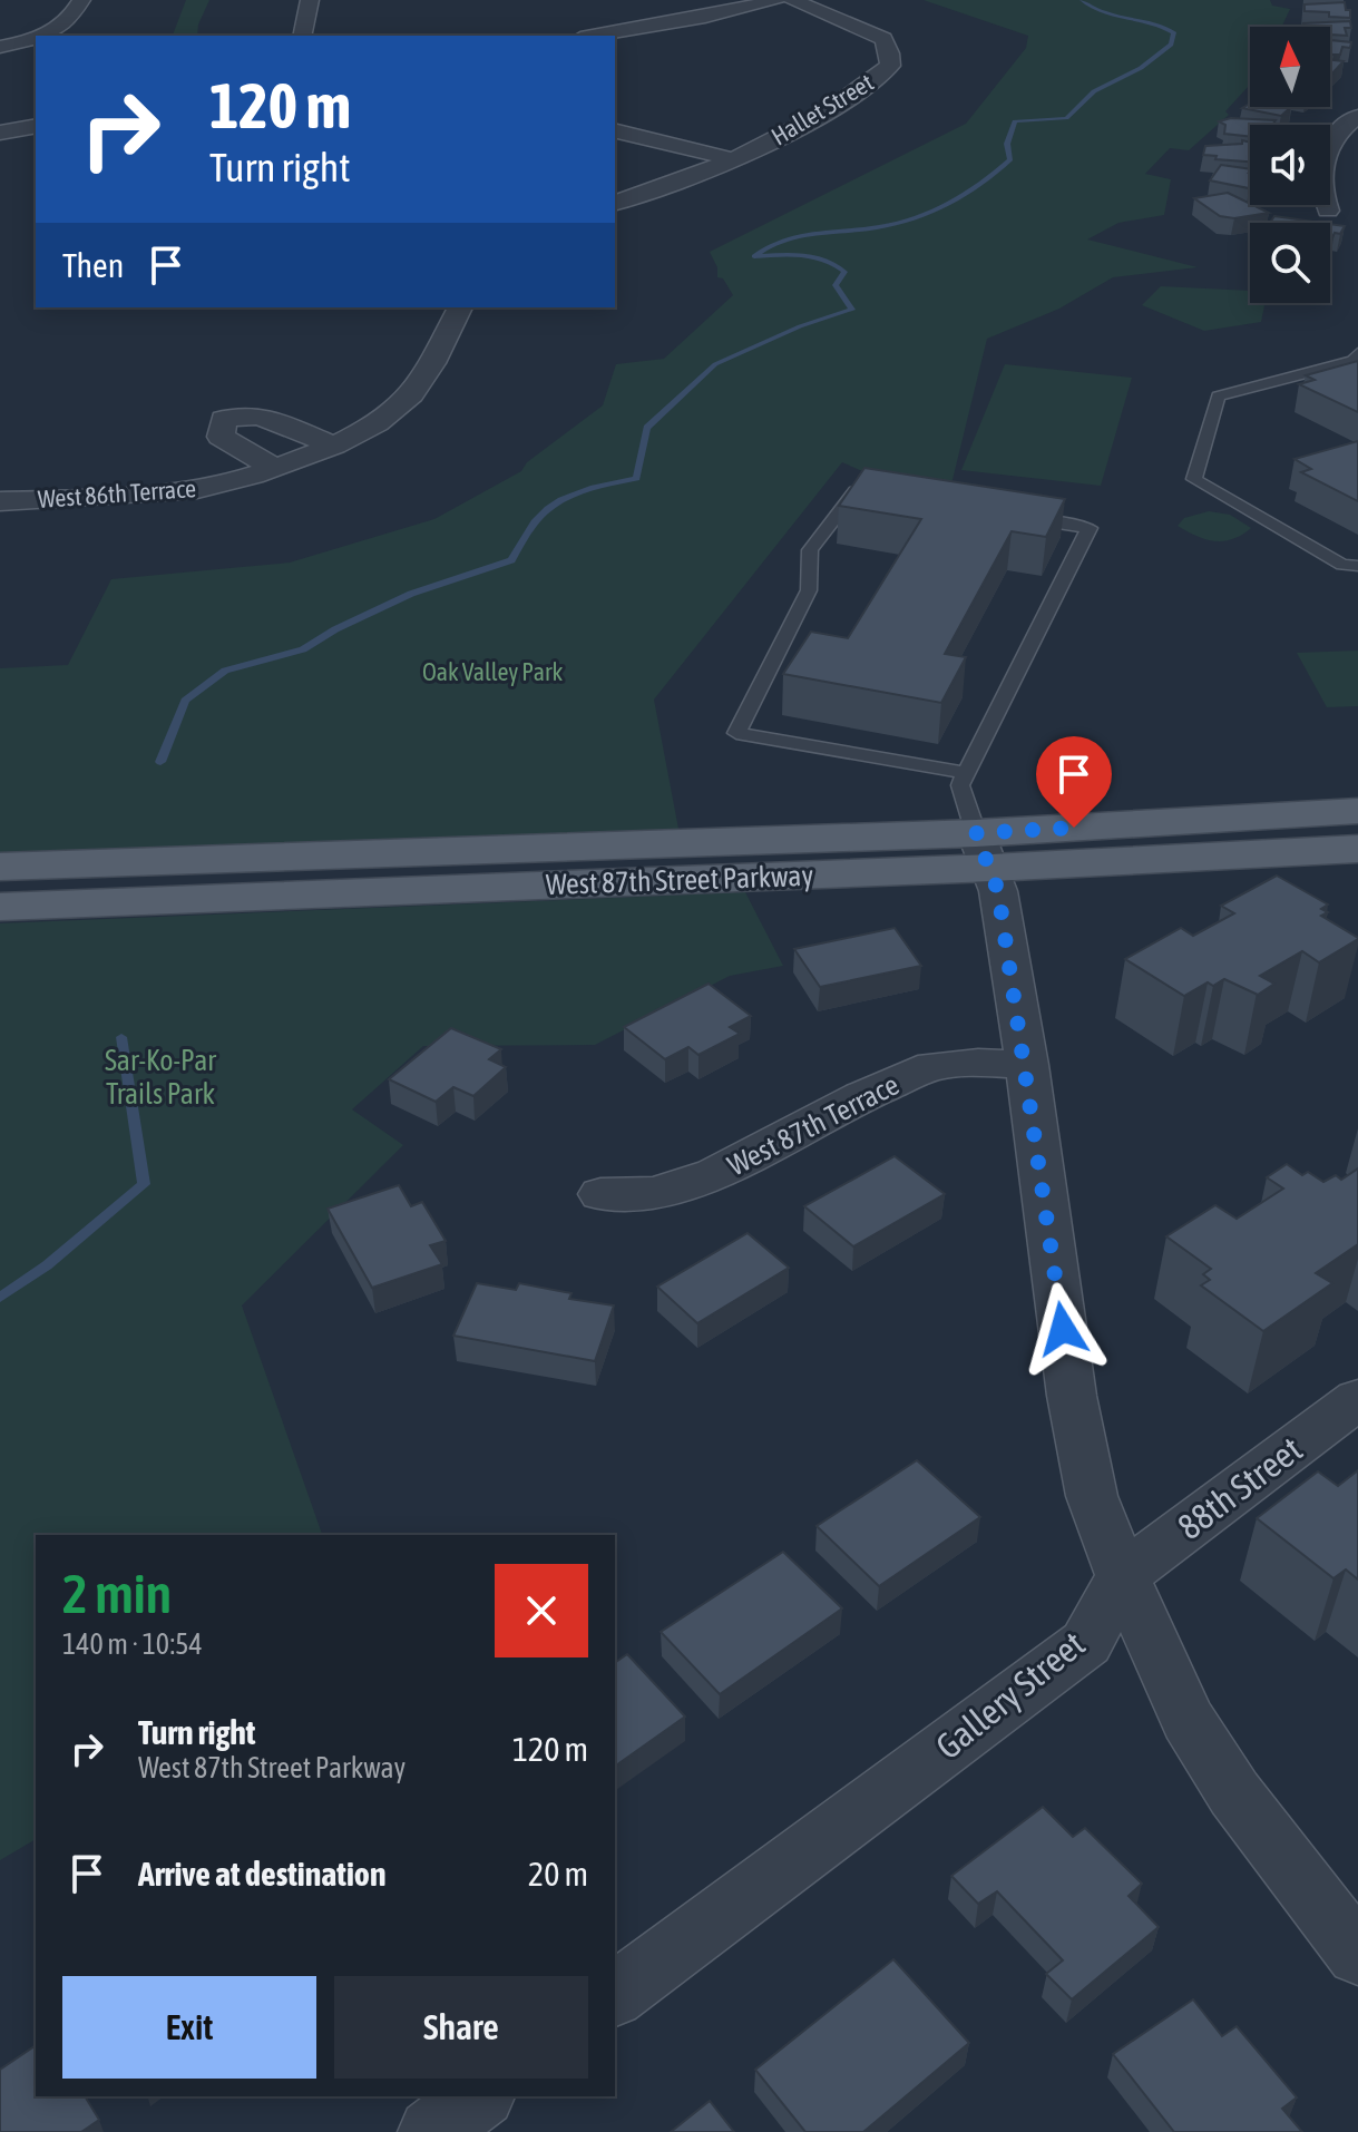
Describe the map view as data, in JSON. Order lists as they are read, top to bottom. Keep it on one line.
{"streets":{"main road":["West 87th Street Parkway"],"street":["Hallet Street","West 86th Terrace","West 87th Terrace","88th Street","Gallery Street"]},"crossings":[["88th Street","Gallery Street"]],"parks":["Oak Valley Park","Sar-Ko-Par Trails Park"],"north":"top","page":{"turn":["120 m","Turn right"],"then":"Then","heading":["2 min","140 m · 10:54"],"list":[{"name":"Turn right","note":"West 87th Street Parkway","value":"120 m"},{"name":"Arrive at destination","value":"20 m"}],"buttons":["Exit","Share"]}}
